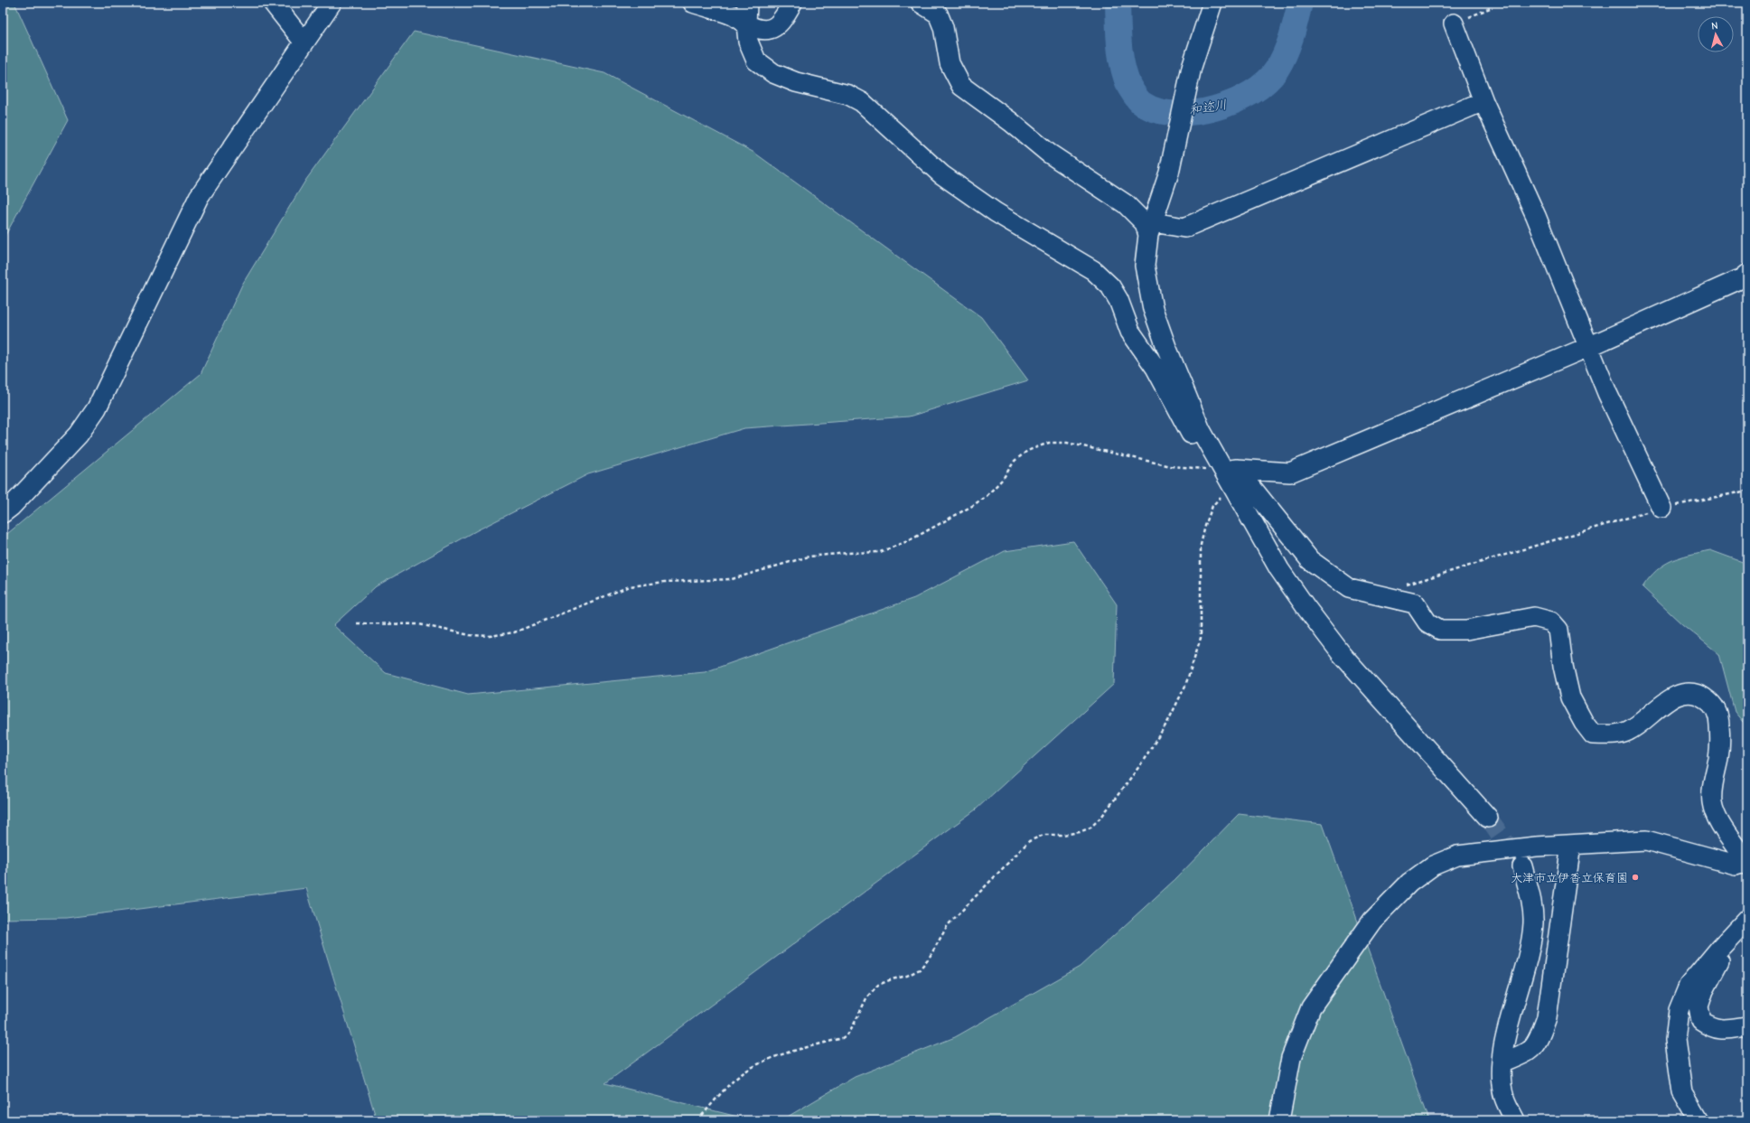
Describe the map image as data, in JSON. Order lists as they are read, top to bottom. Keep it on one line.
{"water":["和迩川"],"places":["大津市立伊香立保育園"],"north":"top"}
